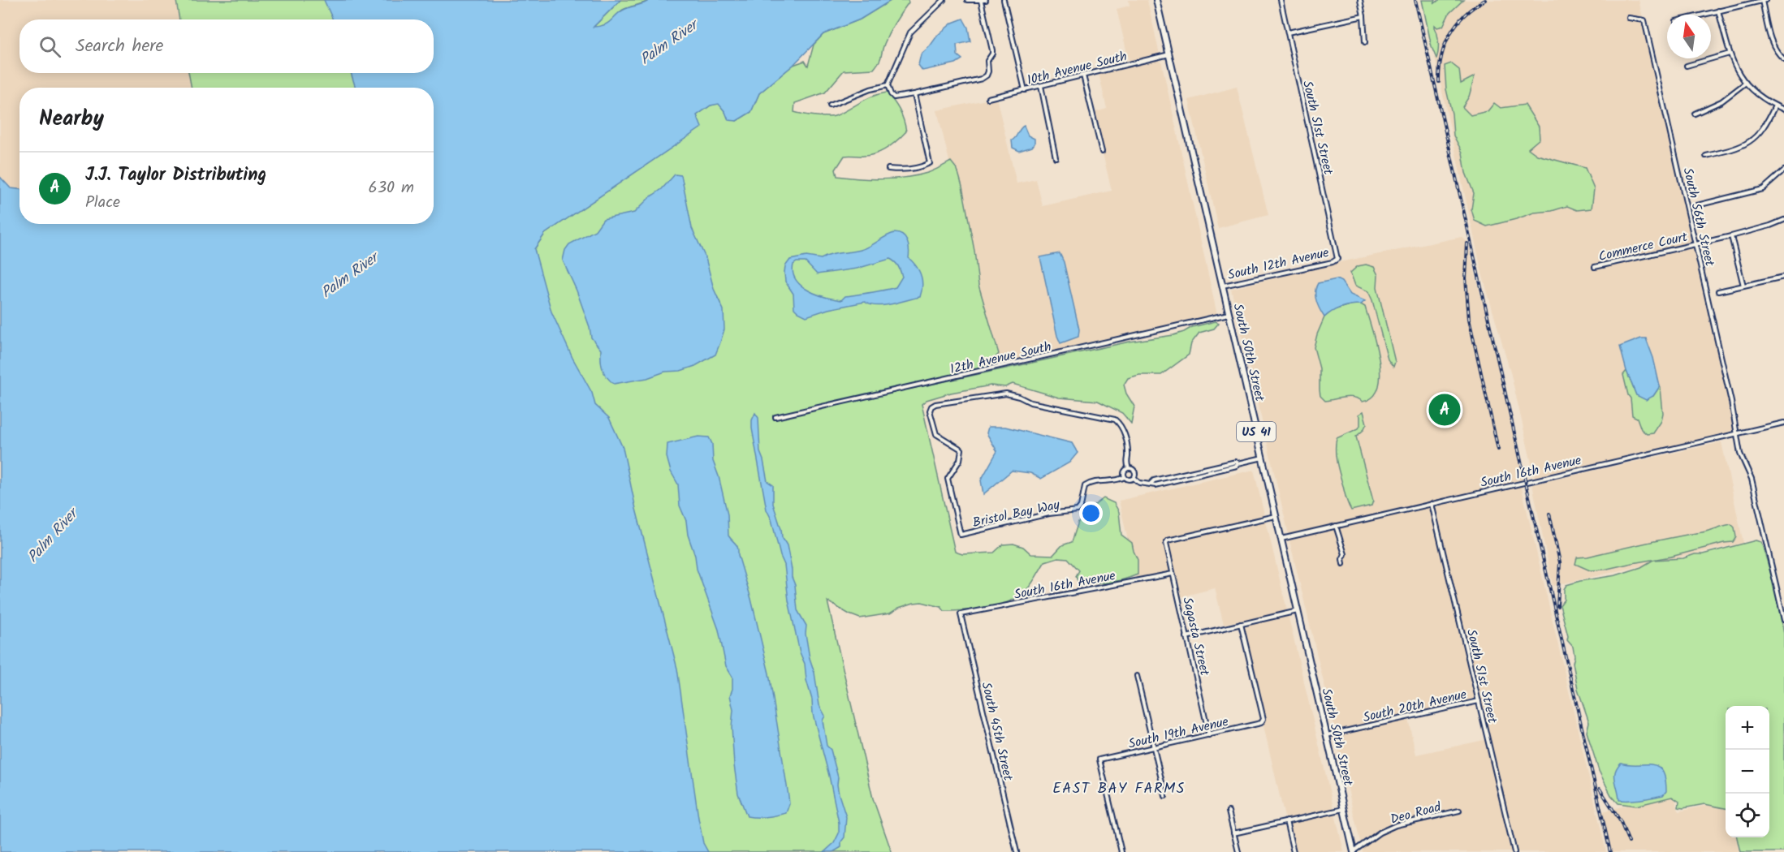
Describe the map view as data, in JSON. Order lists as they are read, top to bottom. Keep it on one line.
{"streets":{"main road":["South 50th Street","US 41"],"street":["10th Avenue South","South 51st Street","South 56th Street","Commerce Court","South 12th Avenue","12th Avenue South","South 16th Avenue","Bristol Bay Way","Sagasta Street","South 20th Avenue","South 45th Street","South 19th Avenue","Deo Road"]},"crossings":[["10th Avenue South","South 50th Street"],["South 51st Street","South 12th Avenue"],["South 51st Street","South 16th Avenue"],["South 51st Street","South 20th Avenue"],["South 56th Street","Commerce Court"],["South 56th Street","South 16th Avenue"],["South 12th Avenue","South 50th Street"],["South 50th Street","12th Avenue South"],["South 50th Street","South 16th Avenue"],["South 50th Street","Sagasta Street"],["South 50th Street","South 20th Avenue"],["South 50th Street","Deo Road"],["South 16th Avenue","Sagasta Street"],["South 16th Avenue","South 45th Street"],["Sagasta Street","South 19th Avenue"]],"districts":["EAST BAY FARMS"],"water":["Palm River"],"north":"top","page":{"search":"Search here","heading":"Nearby","list":[{"mark":"A","name":"J.J. Taylor Distributing","note":"Place","value":"630 m"}],"pins":"A","map_buttons":["+","−"]}}
